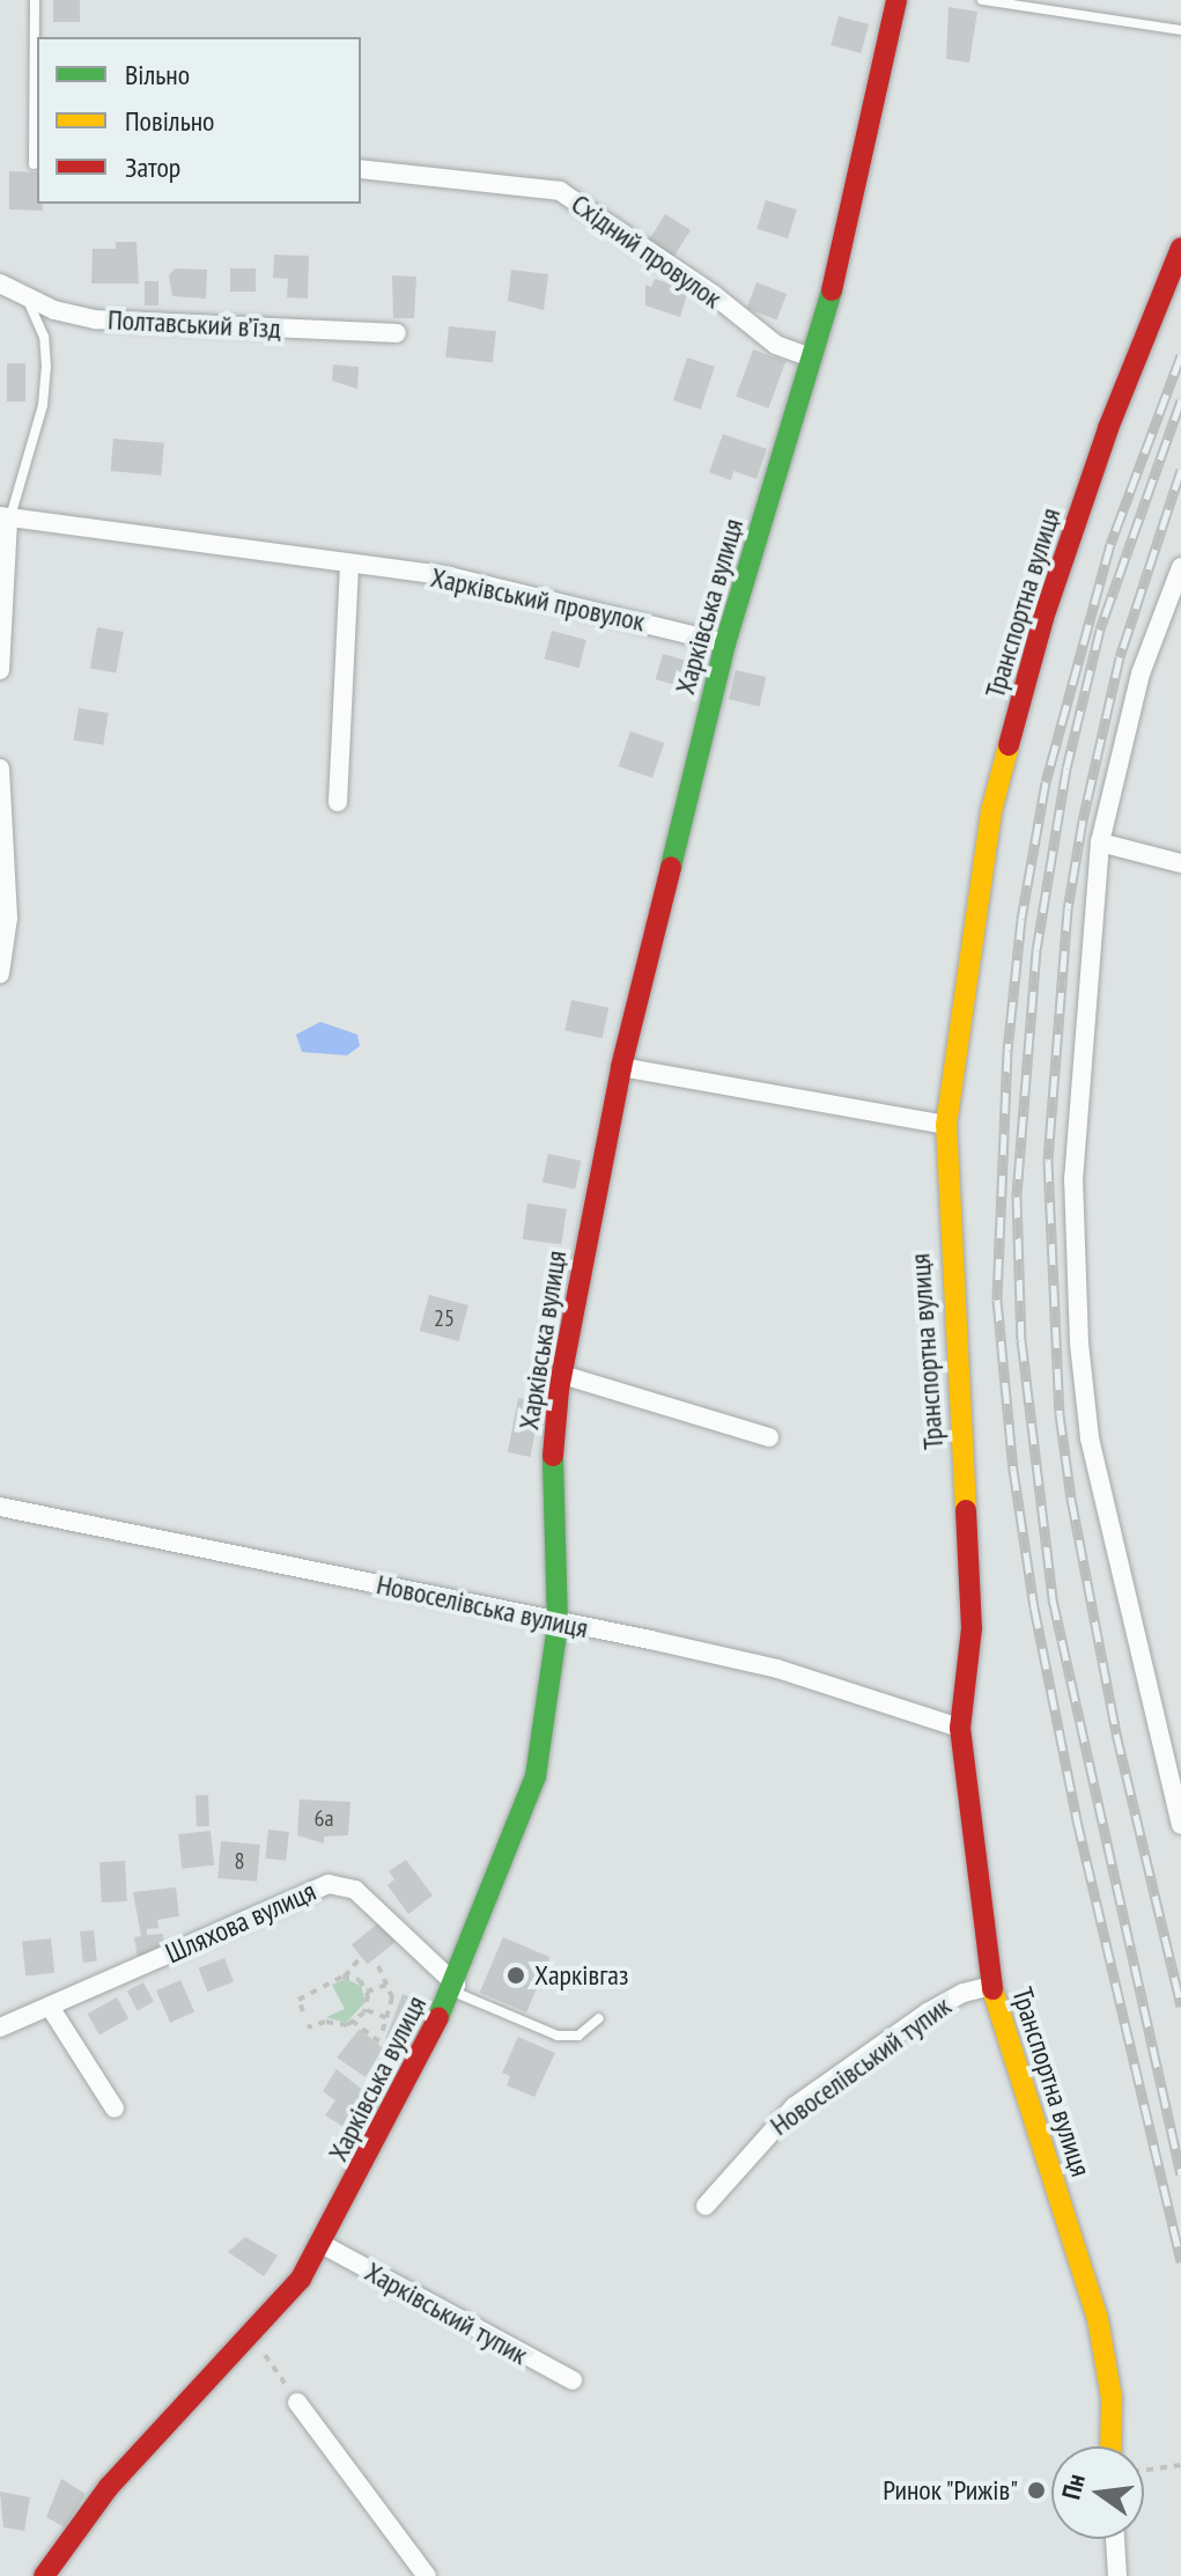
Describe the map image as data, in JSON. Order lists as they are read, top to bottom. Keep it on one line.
{"streets":{"street":["Східний провулок","Полтавський в’їзд","Харківський провулок","Транспортна вулиця","Харківська вулиця","Новоселівська вулиця","Шляхова вулиця","Новоселівський тупик","Харківський тупик"]},"crossings":[["Східний провулок","Харківська вулиця"],["Харківський провулок","Харківська вулиця"],["Транспортна вулиця","Новоселівська вулиця"],["Транспортна вулиця","Новоселівський тупик"],["Харківська вулиця","Новоселівська вулиця"],["Харківська вулиця","Шляхова вулиця"],["Харківська вулиця","Харківський тупик"]],"places":["Харківгаз","Ринок \"Рижів\""],"house_numbers":["25","6а","8"],"legend":["Вільно","Повільно","Затор"],"north":"left"}
